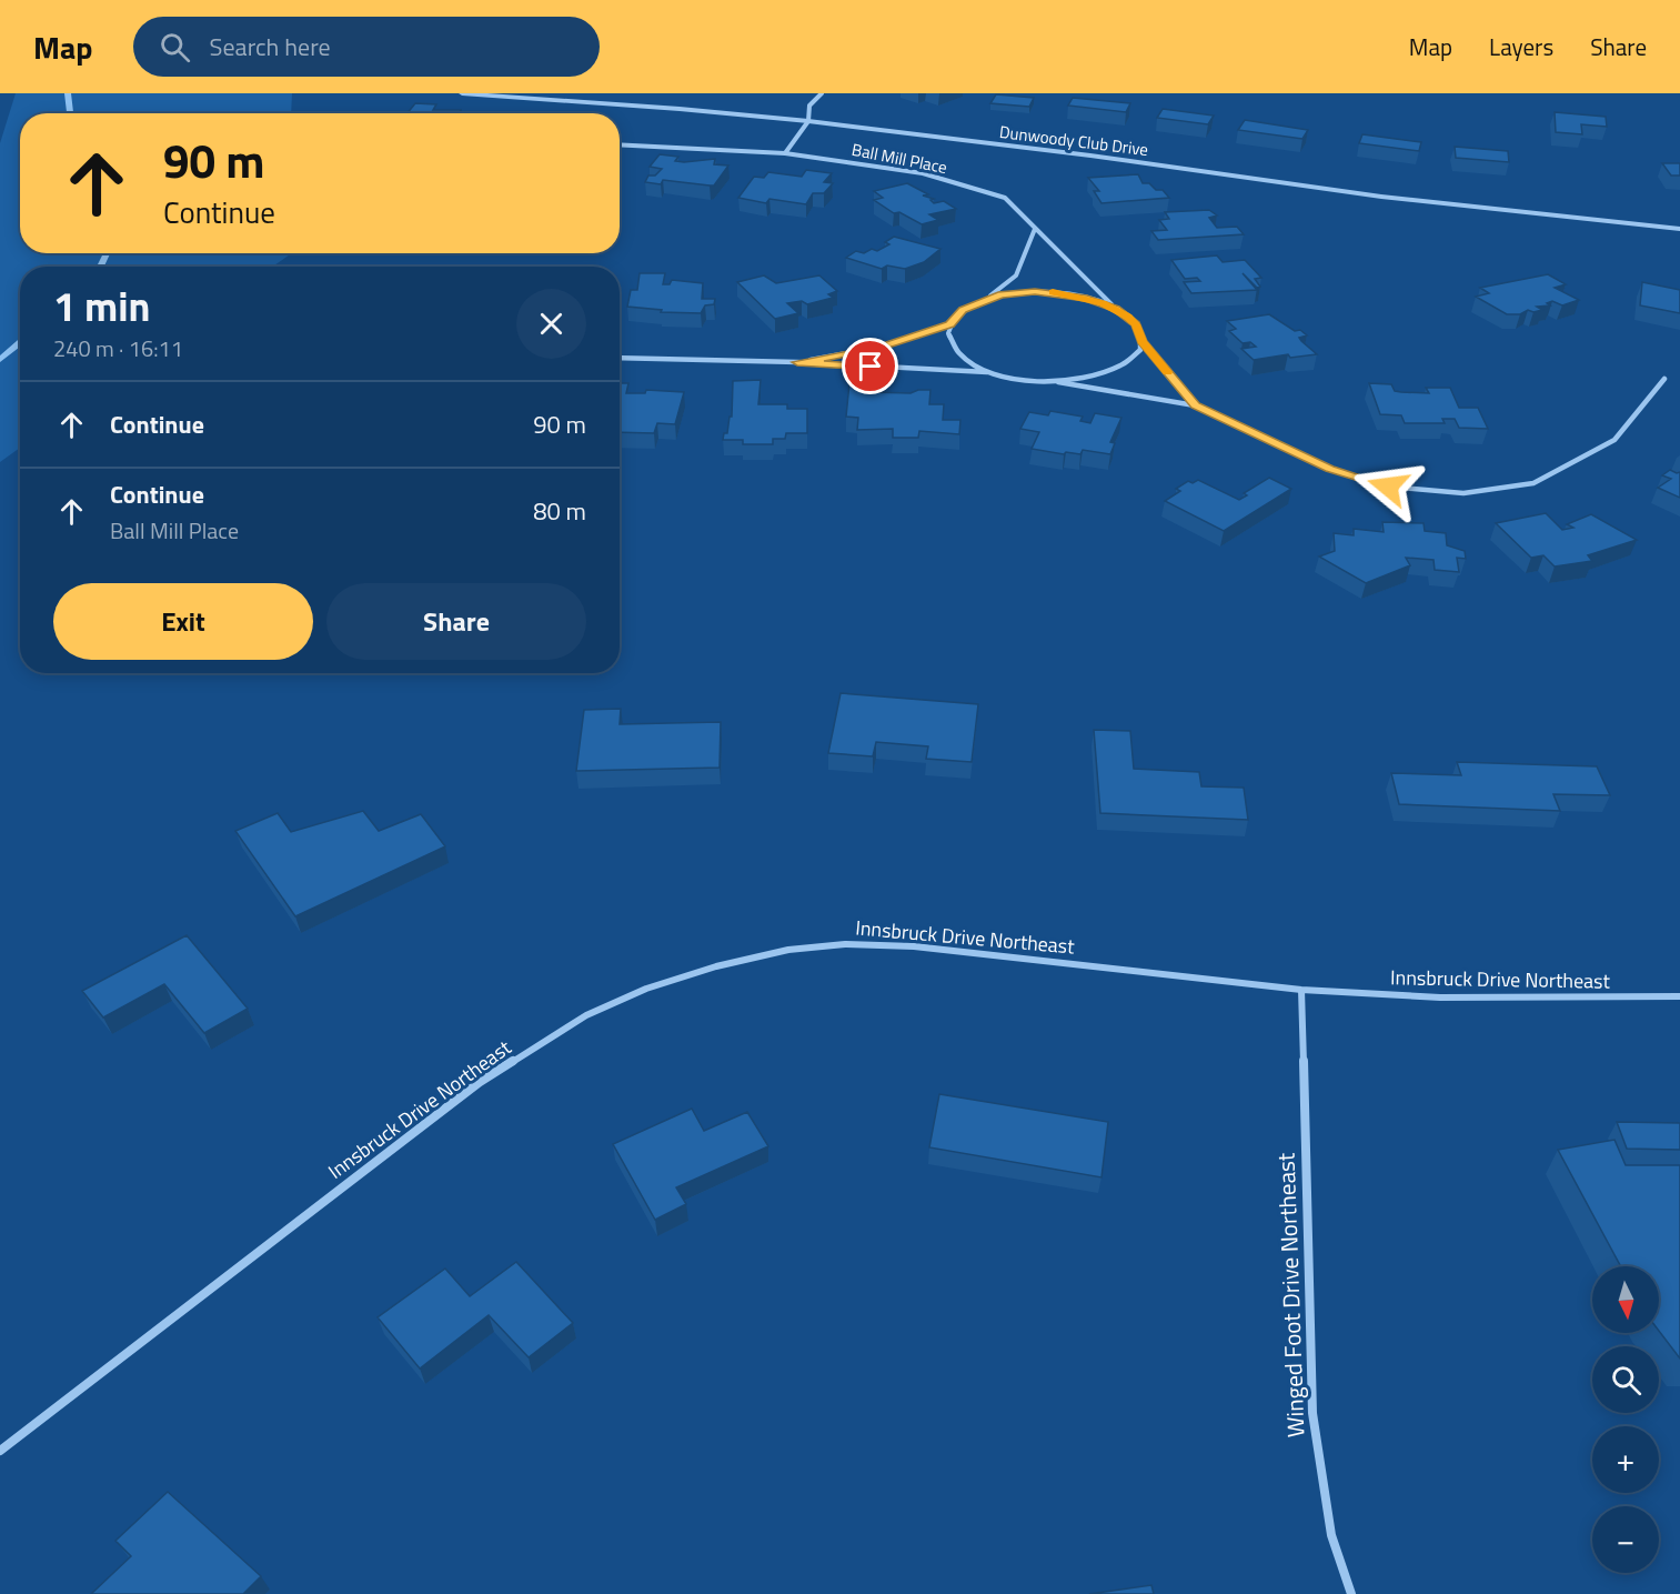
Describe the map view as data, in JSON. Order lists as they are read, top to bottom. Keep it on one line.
{"streets":{"street":["Dunwoody Club Drive","Ball Mill Place","Innsbruck Drive Northeast","Winged Foot Drive Northeast"]},"crossings":[["Innsbruck Drive Northeast","Winged Foot Drive Northeast"]],"north":"bottom","page":{"header":"Map","search":"Search here","nav":["Map","Layers","Share"],"turn":["90 m","Continue"],"heading":["1 min","240 m · 16:11"],"list":[{"name":"Continue","value":"90 m"},{"name":"Continue","note":"Ball Mill Place","value":"80 m"}],"buttons":["Exit","Share"],"map_buttons":["+","−"]}}
